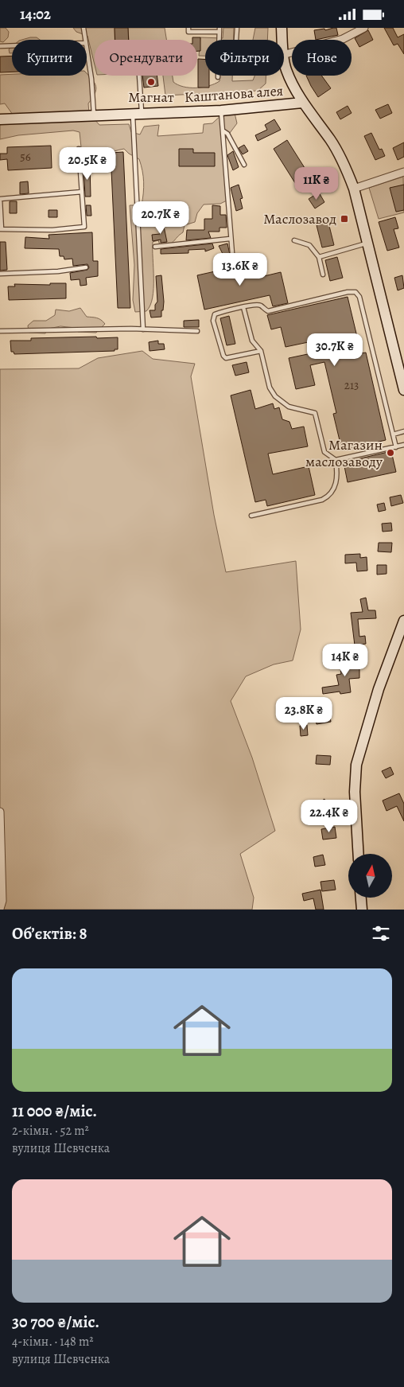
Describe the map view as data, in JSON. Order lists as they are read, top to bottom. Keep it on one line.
{"streets":{"street":["Каштанова алея"]},"places":{"other":["Магнат","Магазин маслозаводу"],"transit":["Маслозавод"]},"house_numbers":["56","213"],"north":"top","page":{"status":"14:02","chip":["Купити","Орендувати","Фільтри","Нове"],"price":["20.5K ₴","11K ₴","20.7K ₴","13.6K ₴","30.7K ₴","14K ₴","23.8K ₴","22.4K ₴"],"heading":"Об’єктів: 8","list":[{"name":"11 000 ₴/міс.","note":"2-кімн. · 52 m² · вулиця Шевченка"},{"name":"30 700 ₴/міс.","note":"4-кімн. · 148 m² · вулиця Шевченка"}]}}
